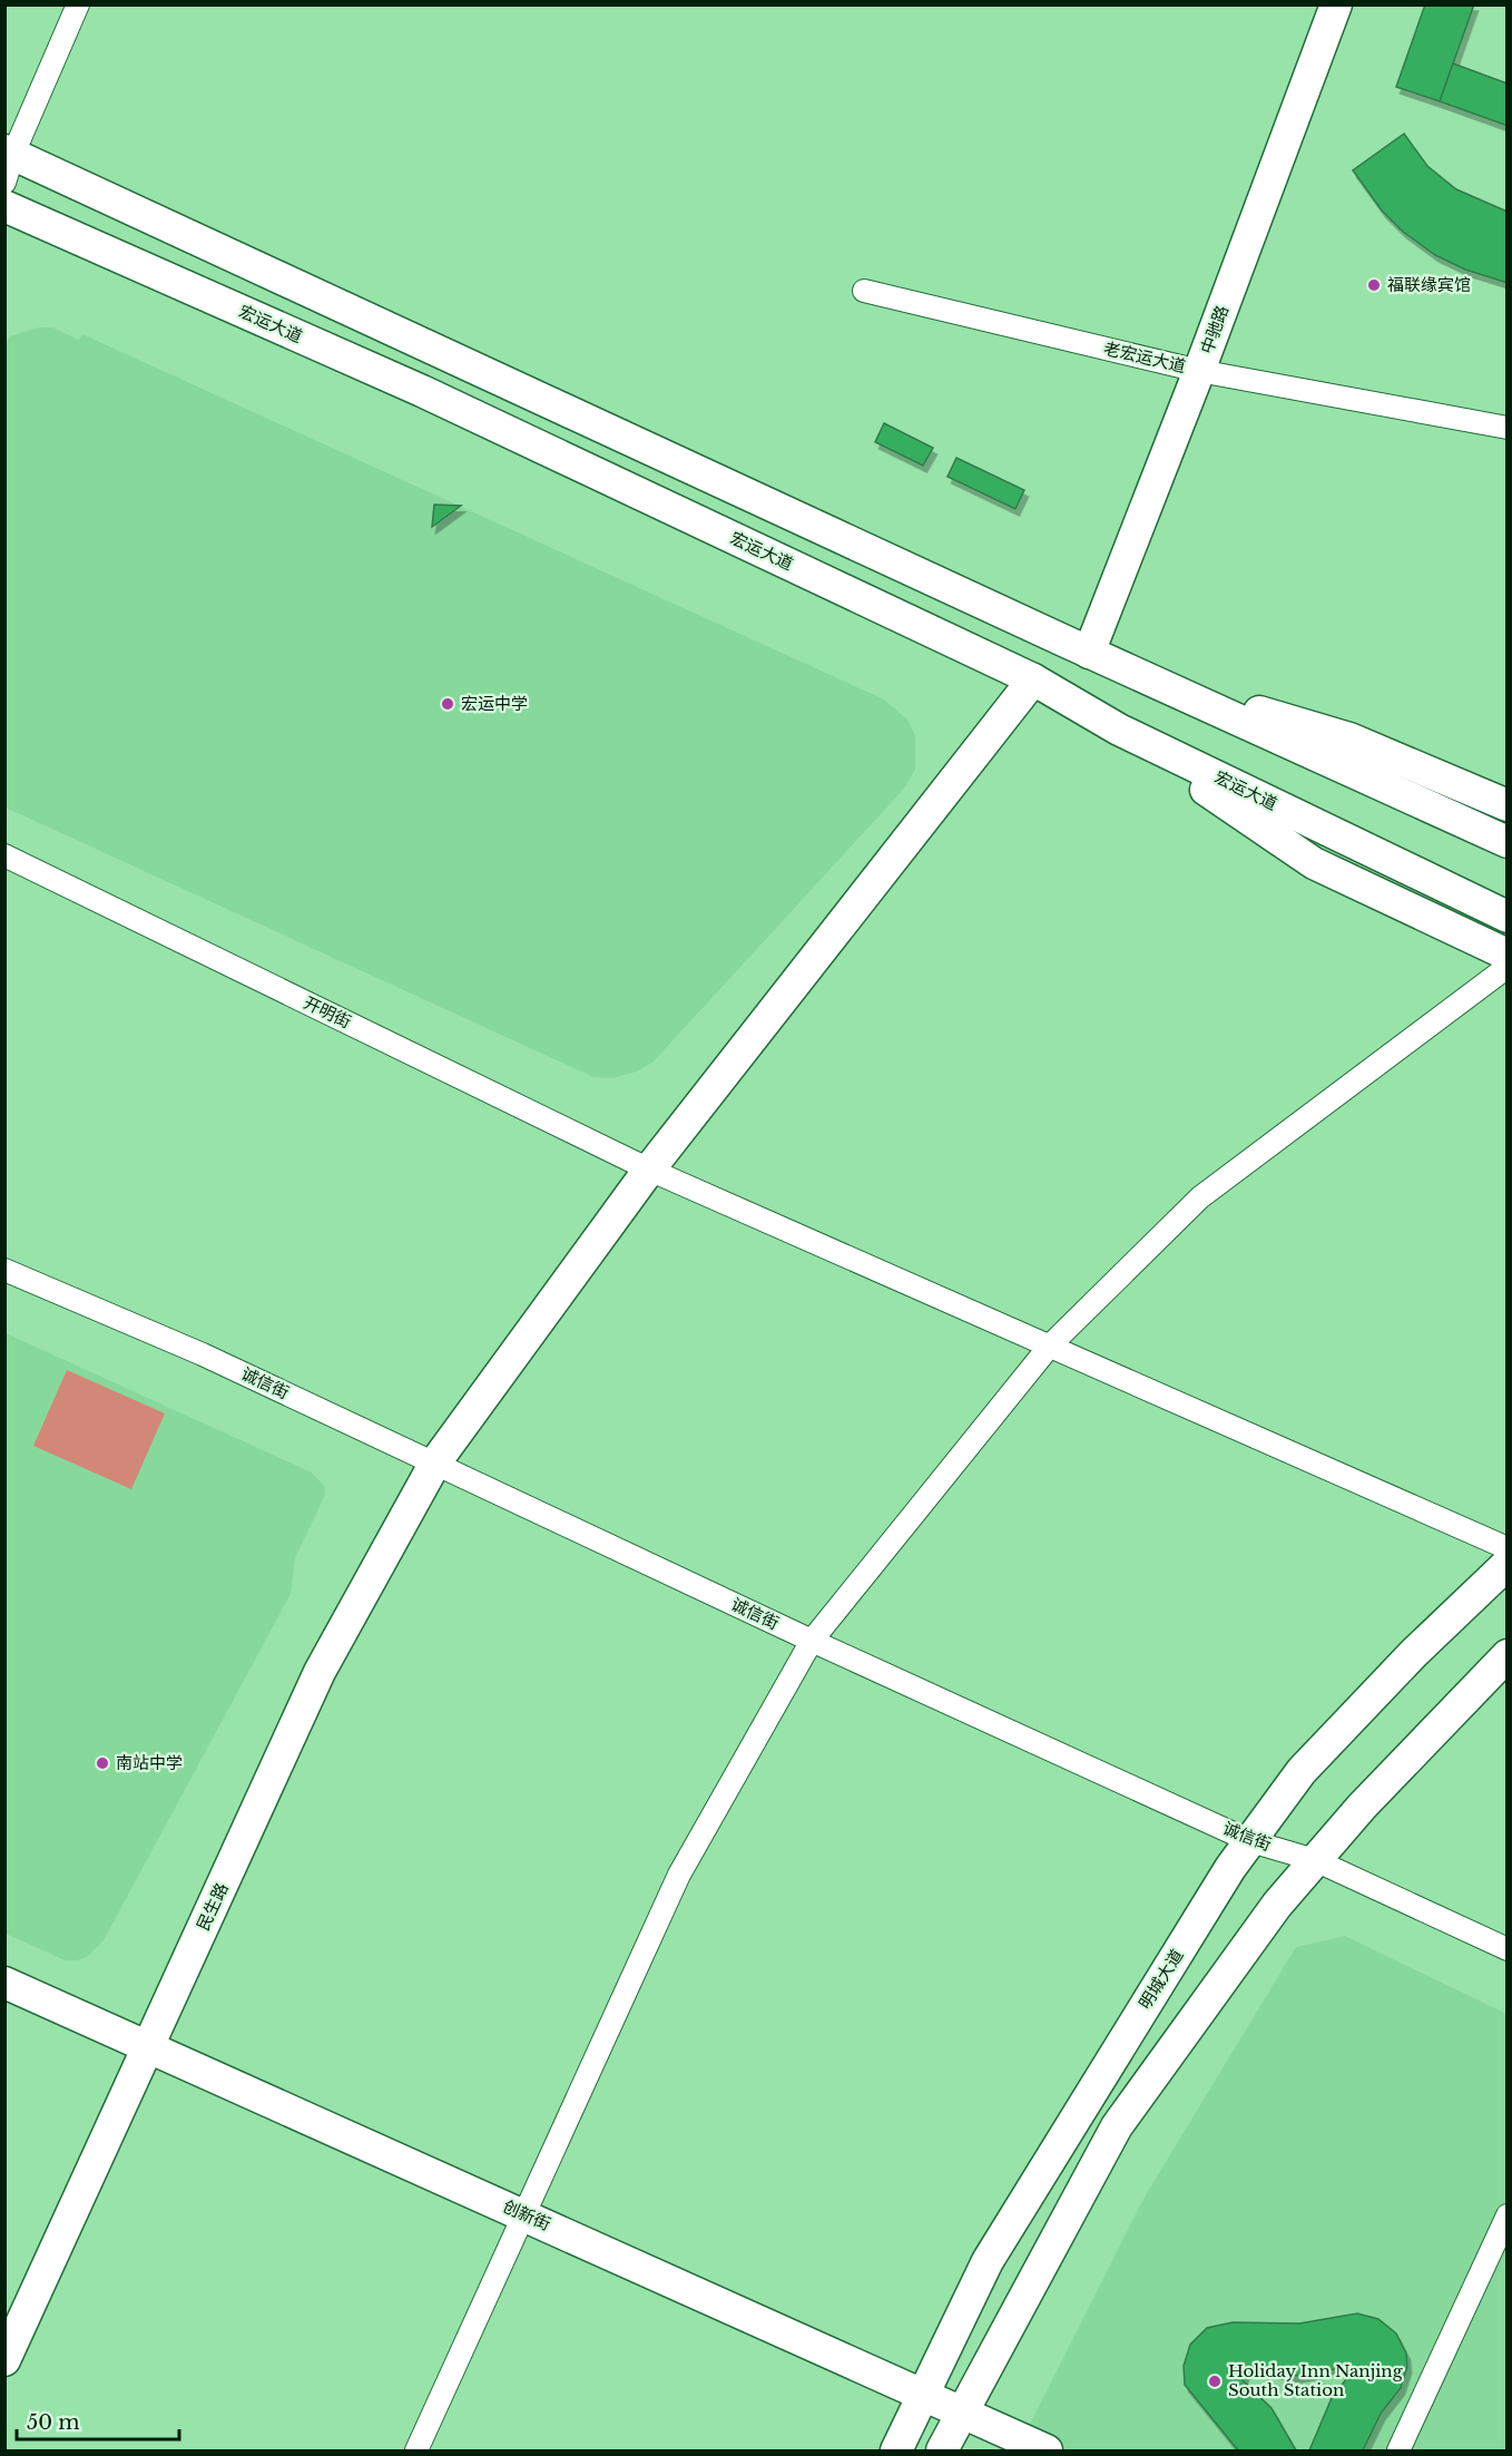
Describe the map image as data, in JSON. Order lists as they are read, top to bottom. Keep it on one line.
{"streets":{"main road":["宏运大道","中驰路","民生路","明城大道","创新街"],"street":["老宏运大道","开明街","诚信街"]},"crossings":[["宏运大道","民生路"],["中驰路","老宏运大道"],["开明街","民生路"],["诚信街","民生路"],["诚信街","明城大道"],["民生路","创新街"],["明城大道","创新街"]],"places":["福联缘宾馆","宏运中学","南站中学","Holiday Inn Nanjing South Station"],"scale_bar":"50 m"}
